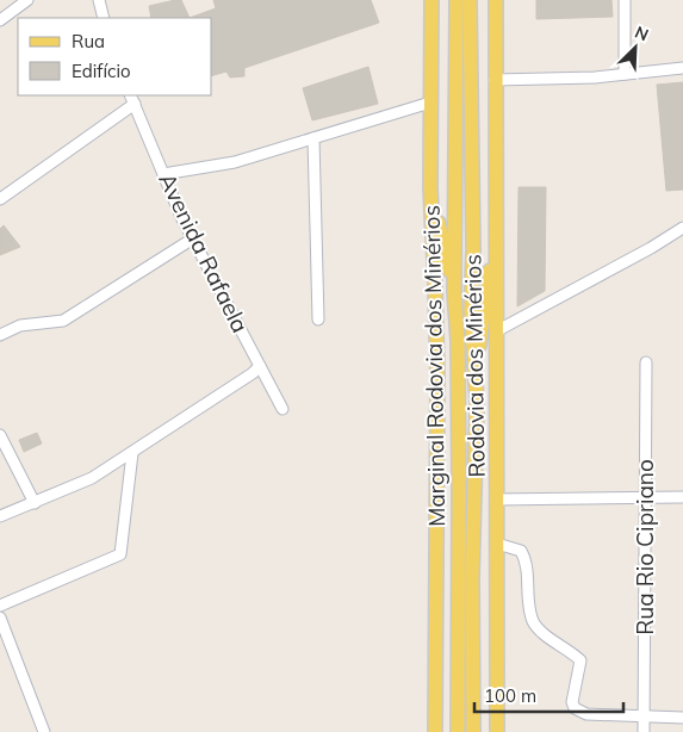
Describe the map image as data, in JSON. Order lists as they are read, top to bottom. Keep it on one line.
{"streets":{"main road":["Marginal Rodovia dos Minérios","Rodovia dos Minérios"],"street":["Avenida Rafaela","Rua Rio Cipriano"]},"legend":["Rua","Edifício"],"scale_bar":"100 m","north":"top right"}
